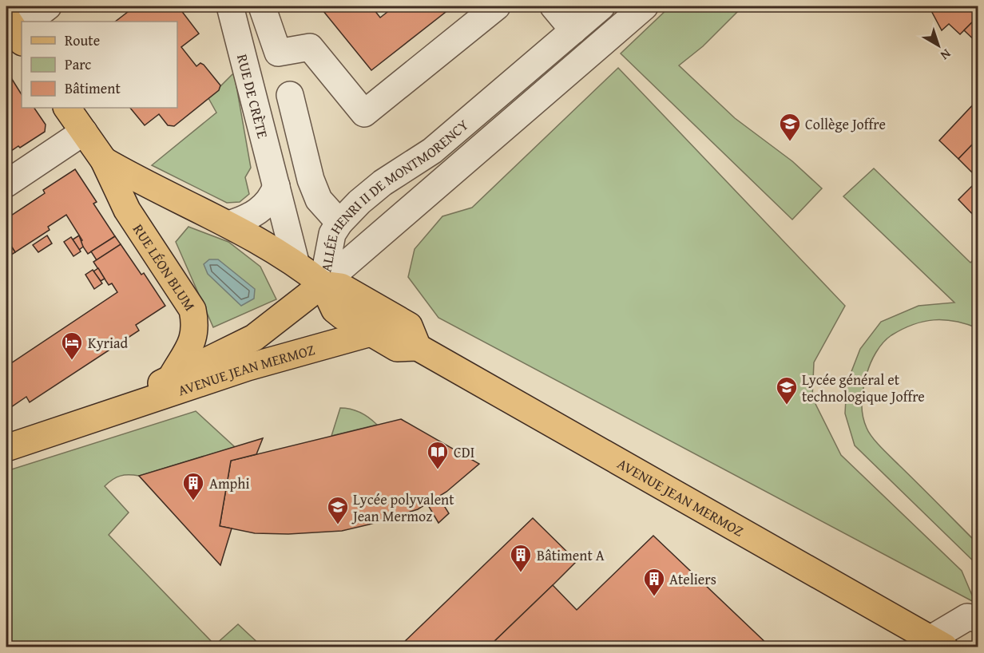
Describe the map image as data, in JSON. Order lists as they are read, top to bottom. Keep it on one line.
{"streets":{"main road":["RUE LÉON BLUM","AVENUE JEAN MERMOZ"],"street":["RUE DE CRÈTE","ALLÉE HENRI II DE MONTMORENCY"]},"crossings":[["RUE DE CRÈTE","RUE LÉON BLUM"],["ALLÉE HENRI II DE MONTMORENCY","RUE LÉON BLUM"],["ALLÉE HENRI II DE MONTMORENCY","AVENUE JEAN MERMOZ"],["RUE LÉON BLUM","AVENUE JEAN MERMOZ"]],"places":{"school or university":["Collège Joffre","Lycée général et technologique Joffre","Lycée polyvalent Jean Mermoz"],"hotel":["Kyriad"],"library":["CDI"],"building":["Amphi","Bâtiment A","Ateliers"]},"legend":["Route","Parc","Bâtiment"],"north":"bottom right"}
